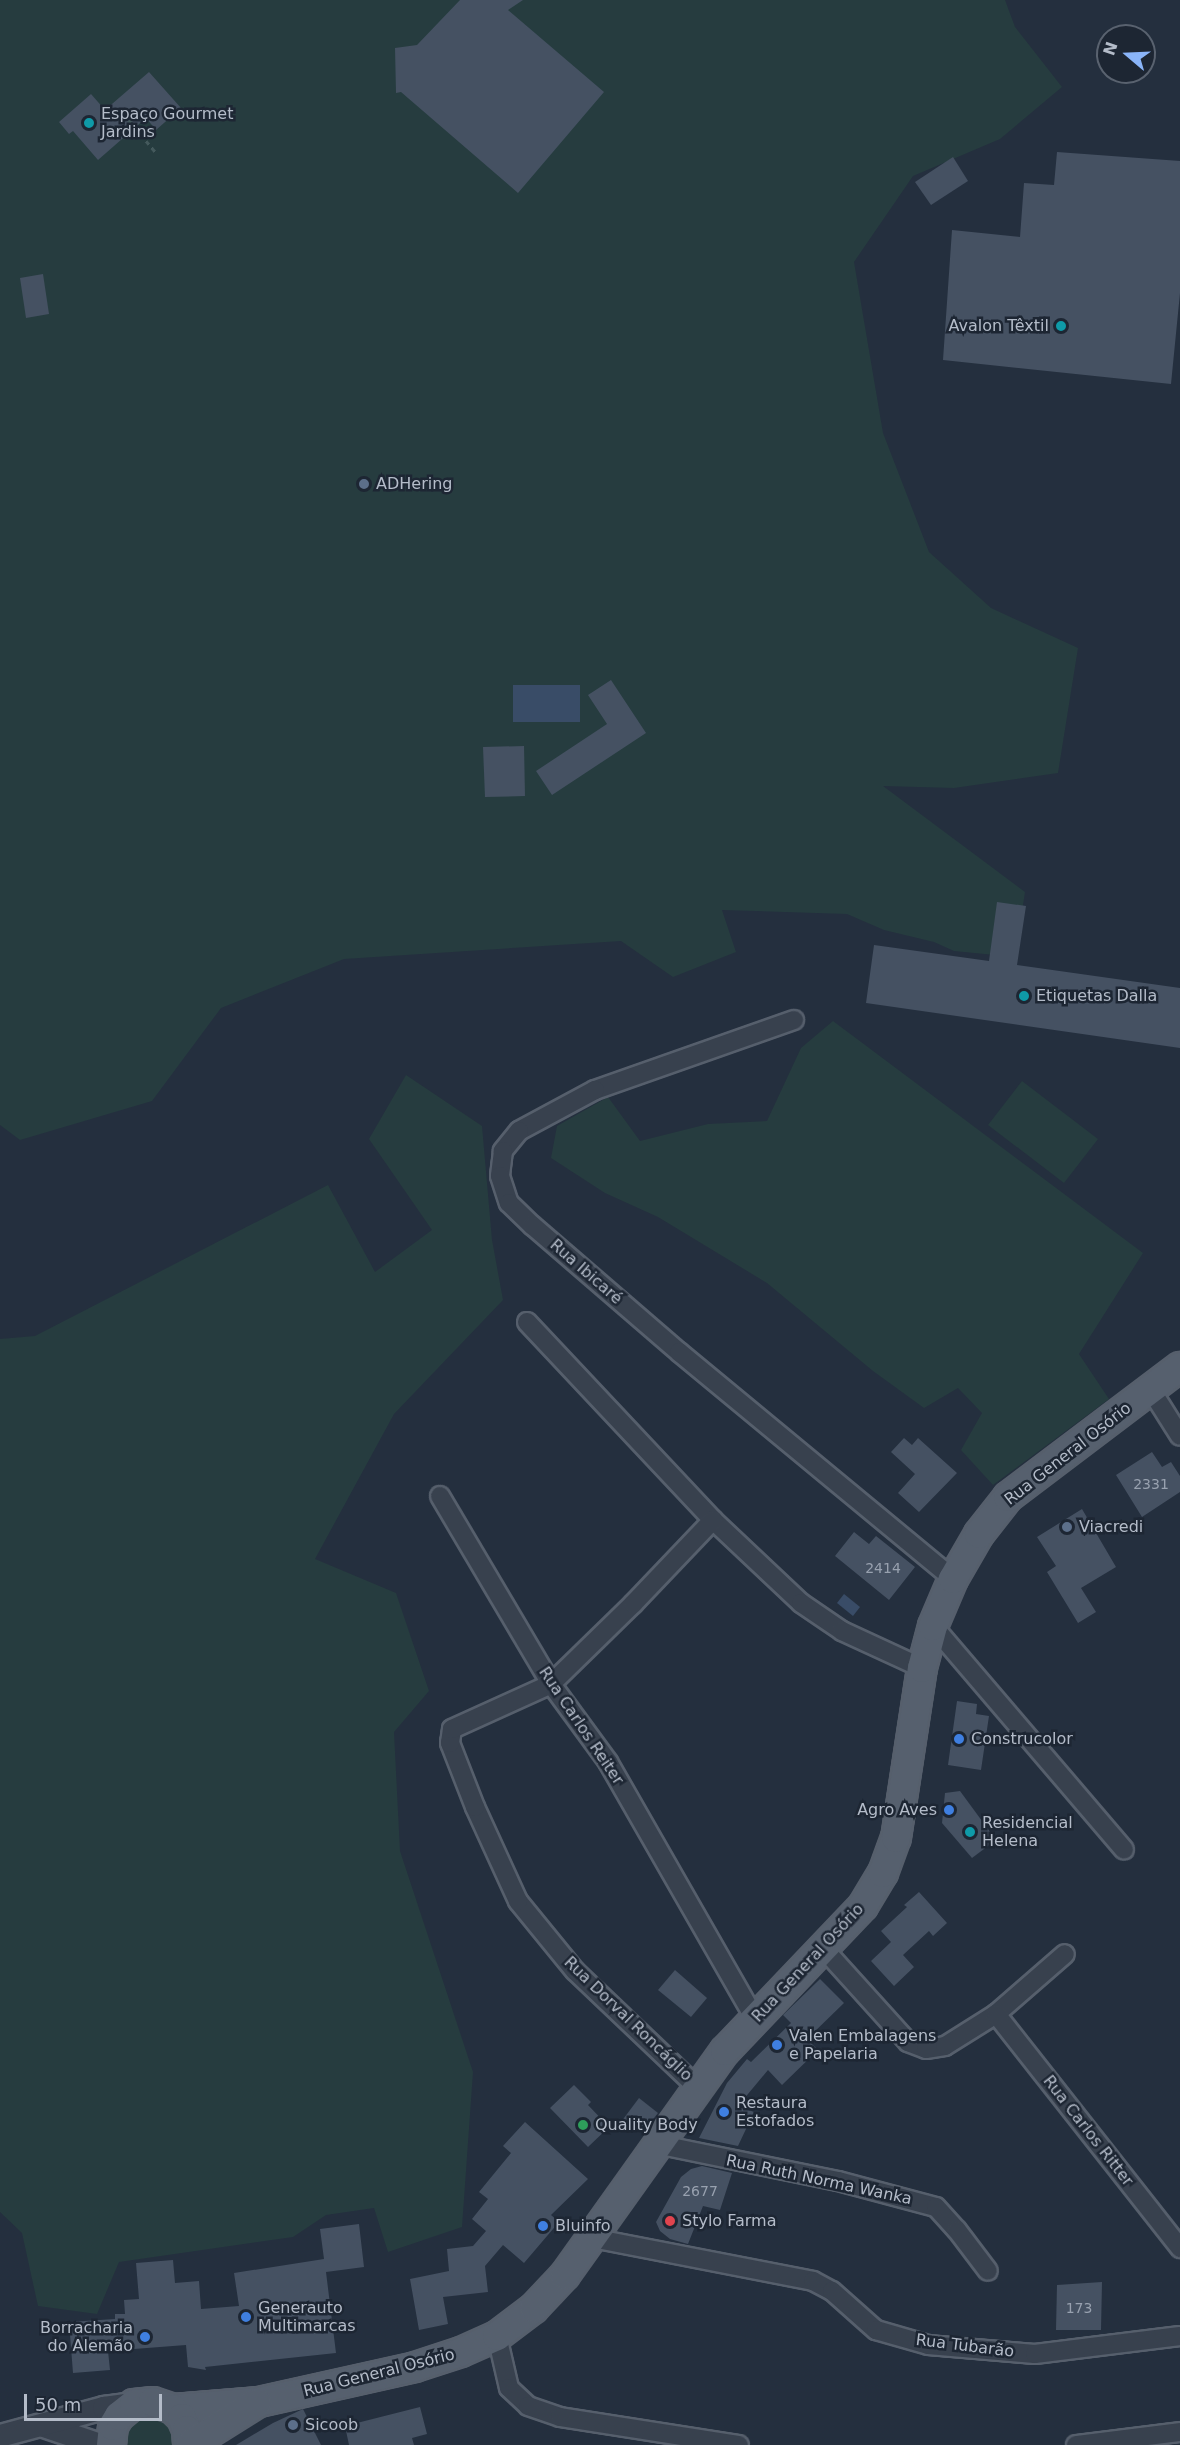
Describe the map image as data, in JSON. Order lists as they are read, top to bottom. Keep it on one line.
{"streets":{"main road":["Rua General Osório"],"street":["Rua Ibicaré","Rua Carlos Reiter","Rua Dorval Roncáglio","Rua Carlos Ritter","Rua Ruth Norma Wanka","Rua Tubarão"]},"crossings":[["Rua Ibicaré","Rua General Osório"],["Rua General Osório","Rua Carlos Reiter"],["Rua General Osório","Rua Dorval Roncáglio"],["Rua General Osório","Rua Ruth Norma Wanka"],["Rua General Osório","Rua Tubarão"],["Rua Carlos Reiter","Rua Dorval Roncáglio"]],"places":["Espaço Gourmet Jardins","Avalon Têxtil","ADHering","Etiquetas Dalla","Viacredi","Construcolor","Agro Aves","Residencial Helena","Valen Embalagens e Papelaria","Restaura Estofados","Quality Body","Stylo Farma","Bluinfo","Generauto Multimarcas","Borracharia do Alemão","Sicoob"],"house_numbers":["2331","2414","2677","173"],"scale_bar":"50 m","north":"left"}
